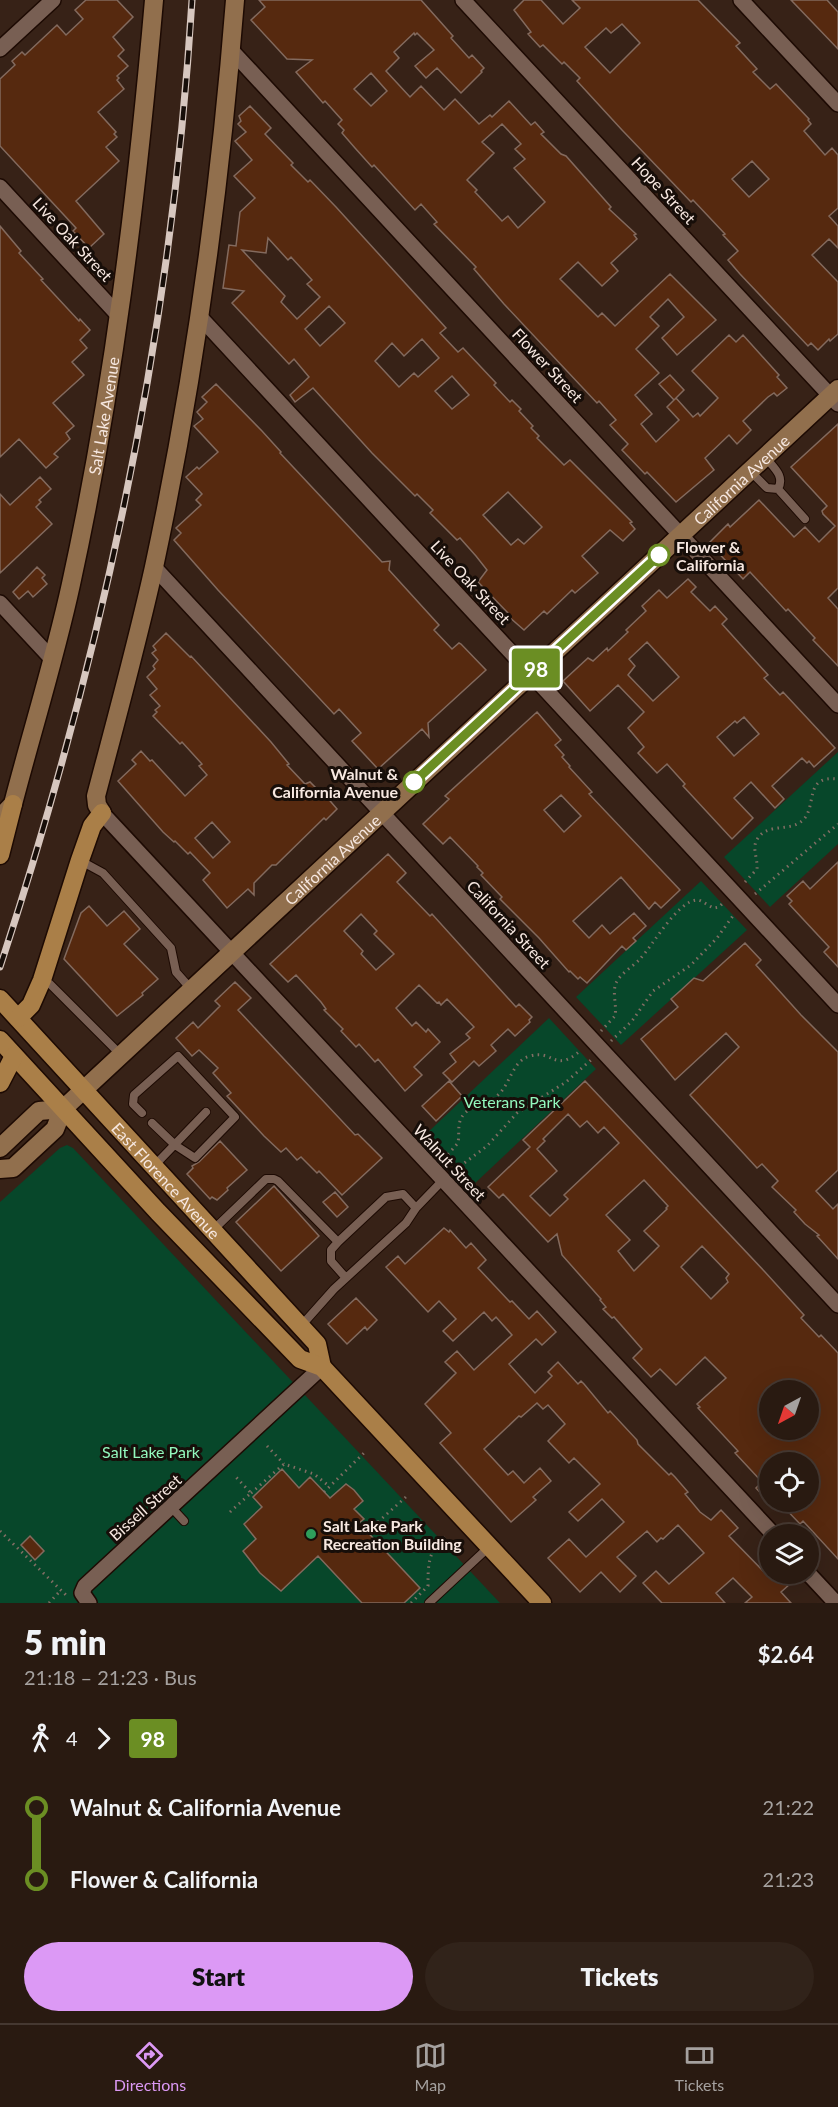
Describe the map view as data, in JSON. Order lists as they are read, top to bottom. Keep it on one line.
{"streets":{"main road":["East Florence Avenue"],"street":["Hope Street","Live Oak Street","Flower Street","Salt Lake Avenue","California Avenue","California Street","Walnut Street","Bissell Street"]},"crossings":[["Hope Street","California Avenue"],["Live Oak Street","Salt Lake Avenue"],["Live Oak Street","California Avenue"],["Flower Street","California Avenue"],["California Avenue","California Street"],["California Avenue","Walnut Street"],["California Avenue","East Florence Avenue"],["East Florence Avenue","Bissell Street"]],"parks":["Veterans Park","Salt Lake Park"],"places":["Flower & California","Walnut & California Avenue","Salt Lake Park Recreation Building"],"lines":["bus line 98"],"north":"bottom left","page":{"on_map":"98","heading":["5 min","21:18 – 21:23 · Bus","$2.64"],"legs":["4","98"],"list":[{"name":"Walnut & California Avenue","value":"21:22"},{"name":"Flower & California","value":"21:23"}],"buttons":["Start","Tickets"],"tabs":["Directions","Map","Tickets"]}}
